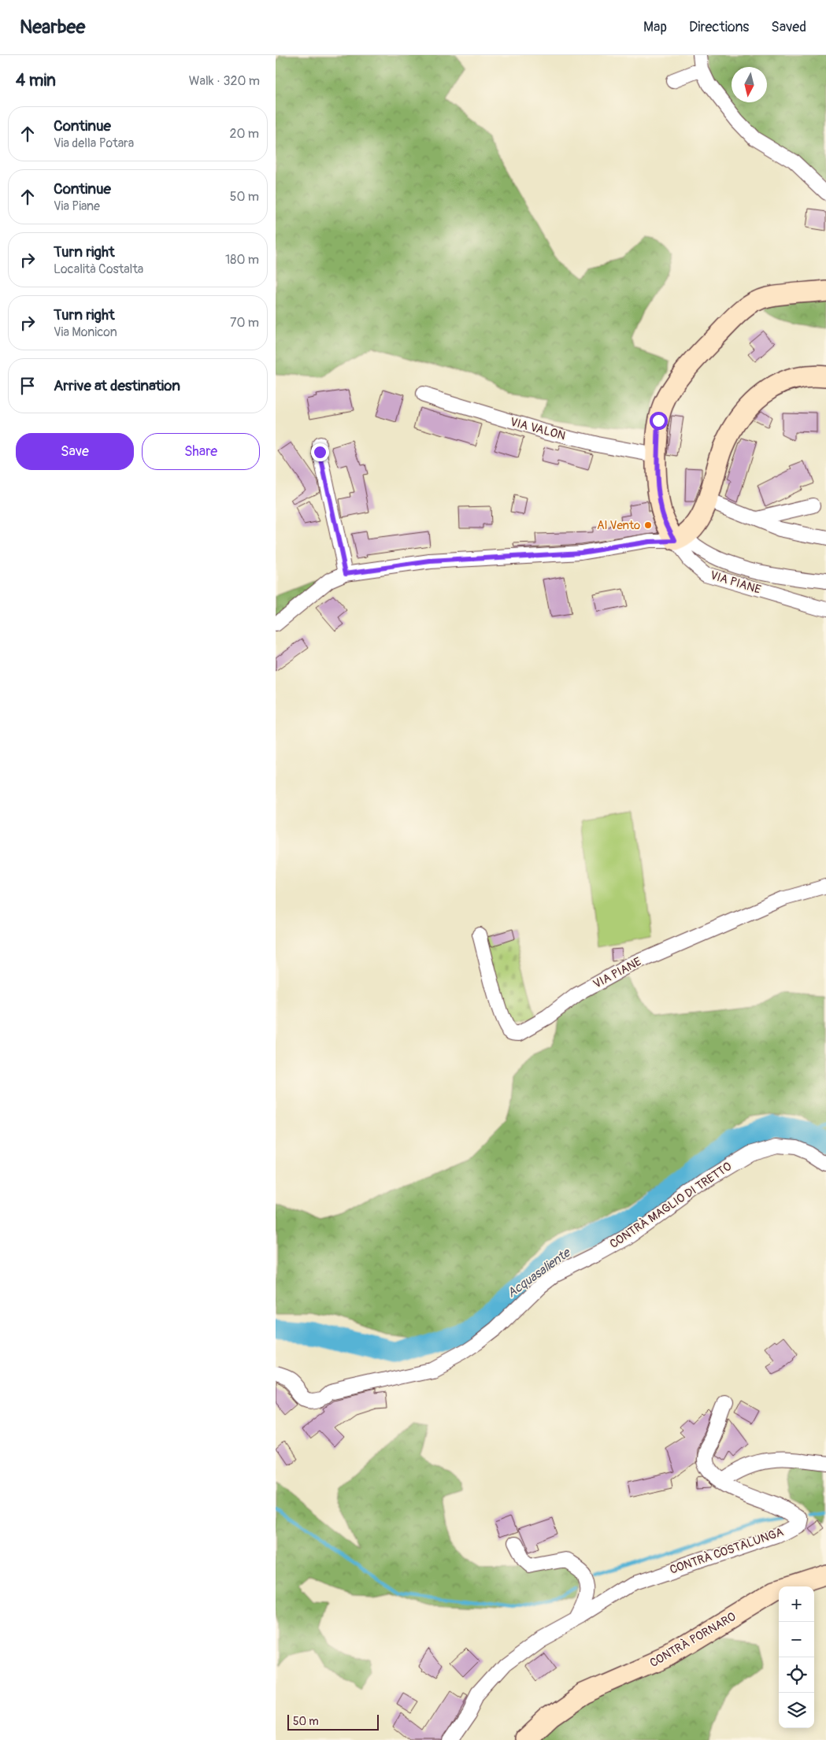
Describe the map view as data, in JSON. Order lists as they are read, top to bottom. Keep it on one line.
{"streets":{"street":["VIA VALON","VIA PIANE","CONTRÀ MAGLIO DI TRETTO","CONTRÀ COSTALUNGA","CONTRÀ PORNARO"]},"crossings":[["VIA VALON","VIA PIANE"]],"water":["Acquasaliente"],"places":["Al Vento"],"scale_bar":"50 m","north":"bottom","page":{"header":"Nearbee","nav":["Map","Directions","Saved"],"heading":["4 min","Walk · 320 m"],"list":[["Continue","Via della Potara","20 m"],["Continue","Via Piane","50 m"],["Turn right","Località Costalta","180 m"],["Turn right","Via Monicon","70 m"],"Arrive at destination"],"buttons":["Save","Share"],"map_buttons":["+","−"],"scale":"50 m"}}
